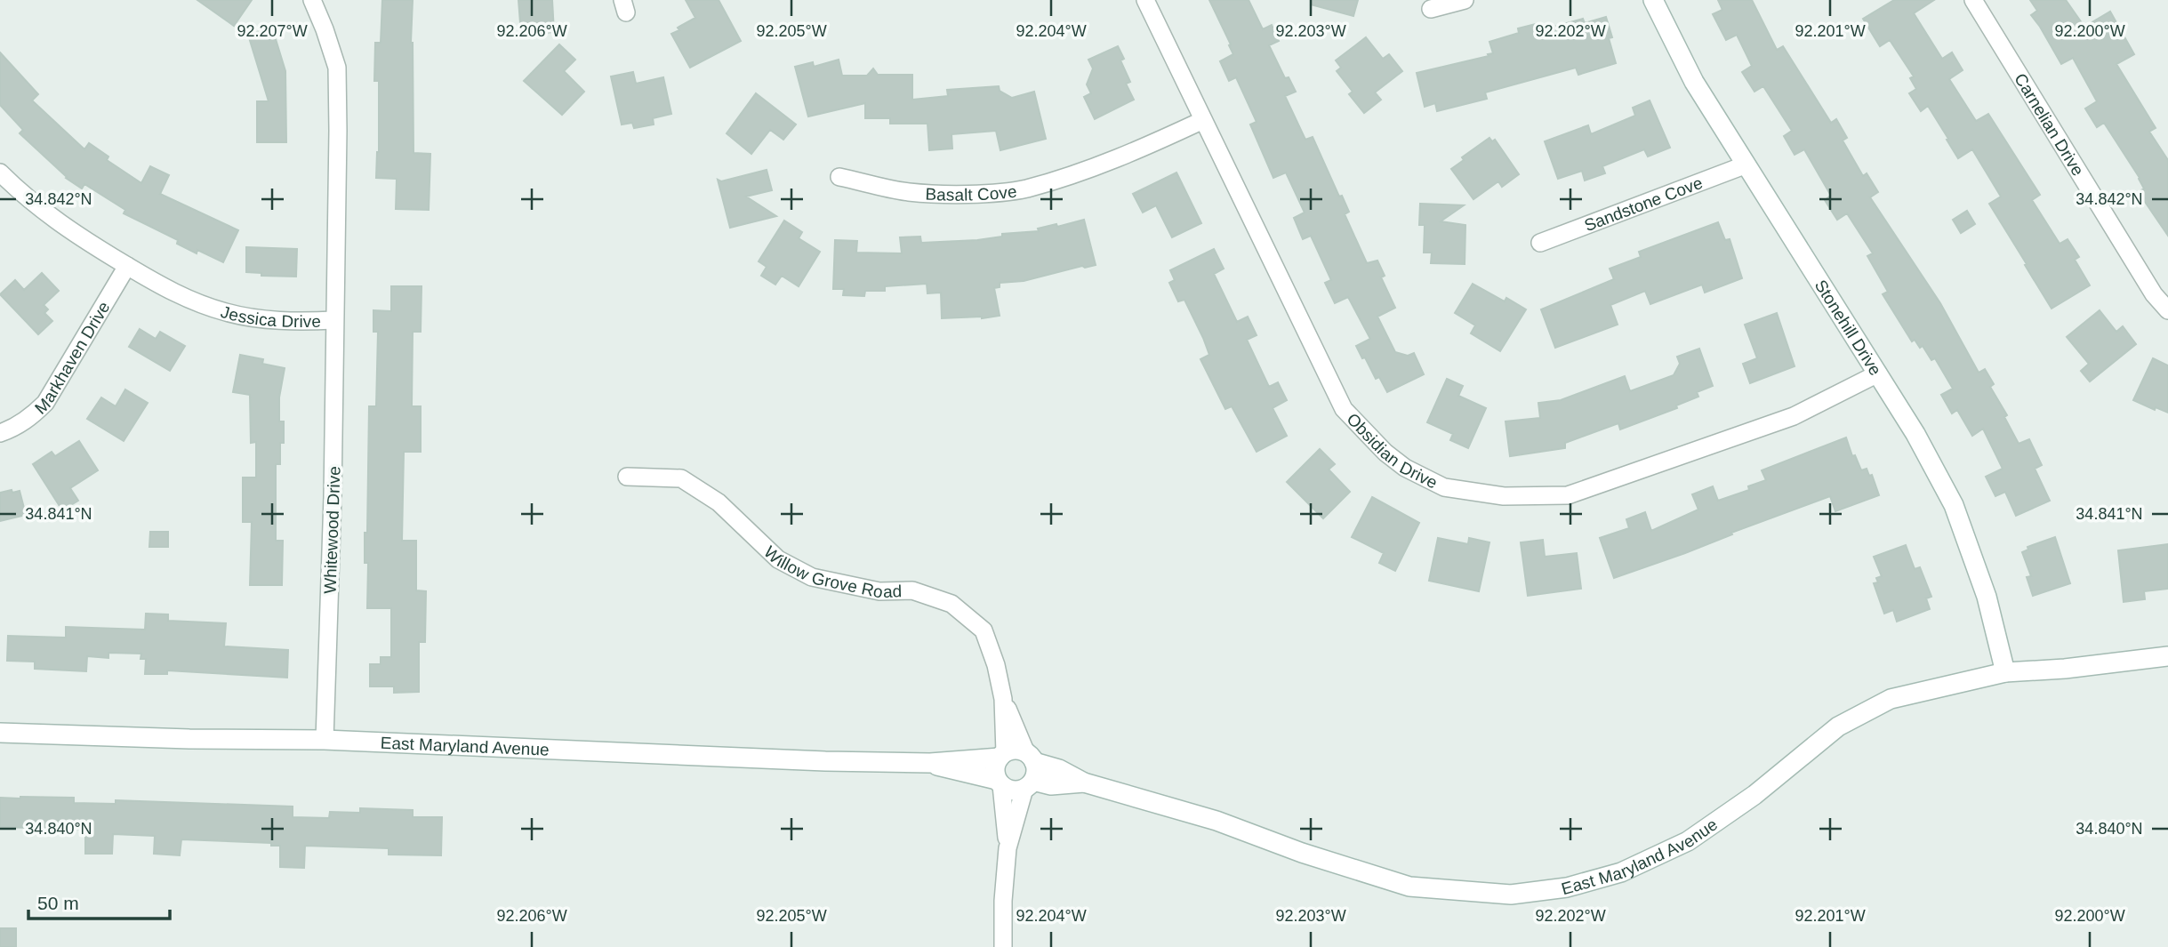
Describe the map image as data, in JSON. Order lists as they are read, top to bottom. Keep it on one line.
{"streets":{"street":["Carnelian Drive","Basalt Cove","Sandstone Cove","Jessica Drive","Stonehill Drive","Markhaven Drive","Obsidian Drive","Whitewood Drive","Willow Grove Road","East Maryland Avenue"]},"crossings":[["Basalt Cove","Obsidian Drive"],["Sandstone Cove","Stonehill Drive"],["Jessica Drive","Markhaven Drive"],["Jessica Drive","Whitewood Drive"],["Stonehill Drive","Obsidian Drive"],["Stonehill Drive","East Maryland Avenue"],["Whitewood Drive","East Maryland Avenue"],["Willow Grove Road","East Maryland Avenue"]],"scale_bar":"50 m","coordinates":["92.207°W","92.206°W","92.205°W","92.204°W","92.203°W","92.202°W","92.201°W","92.200°W","34.842°N","34.841°N","34.840°N"]}
